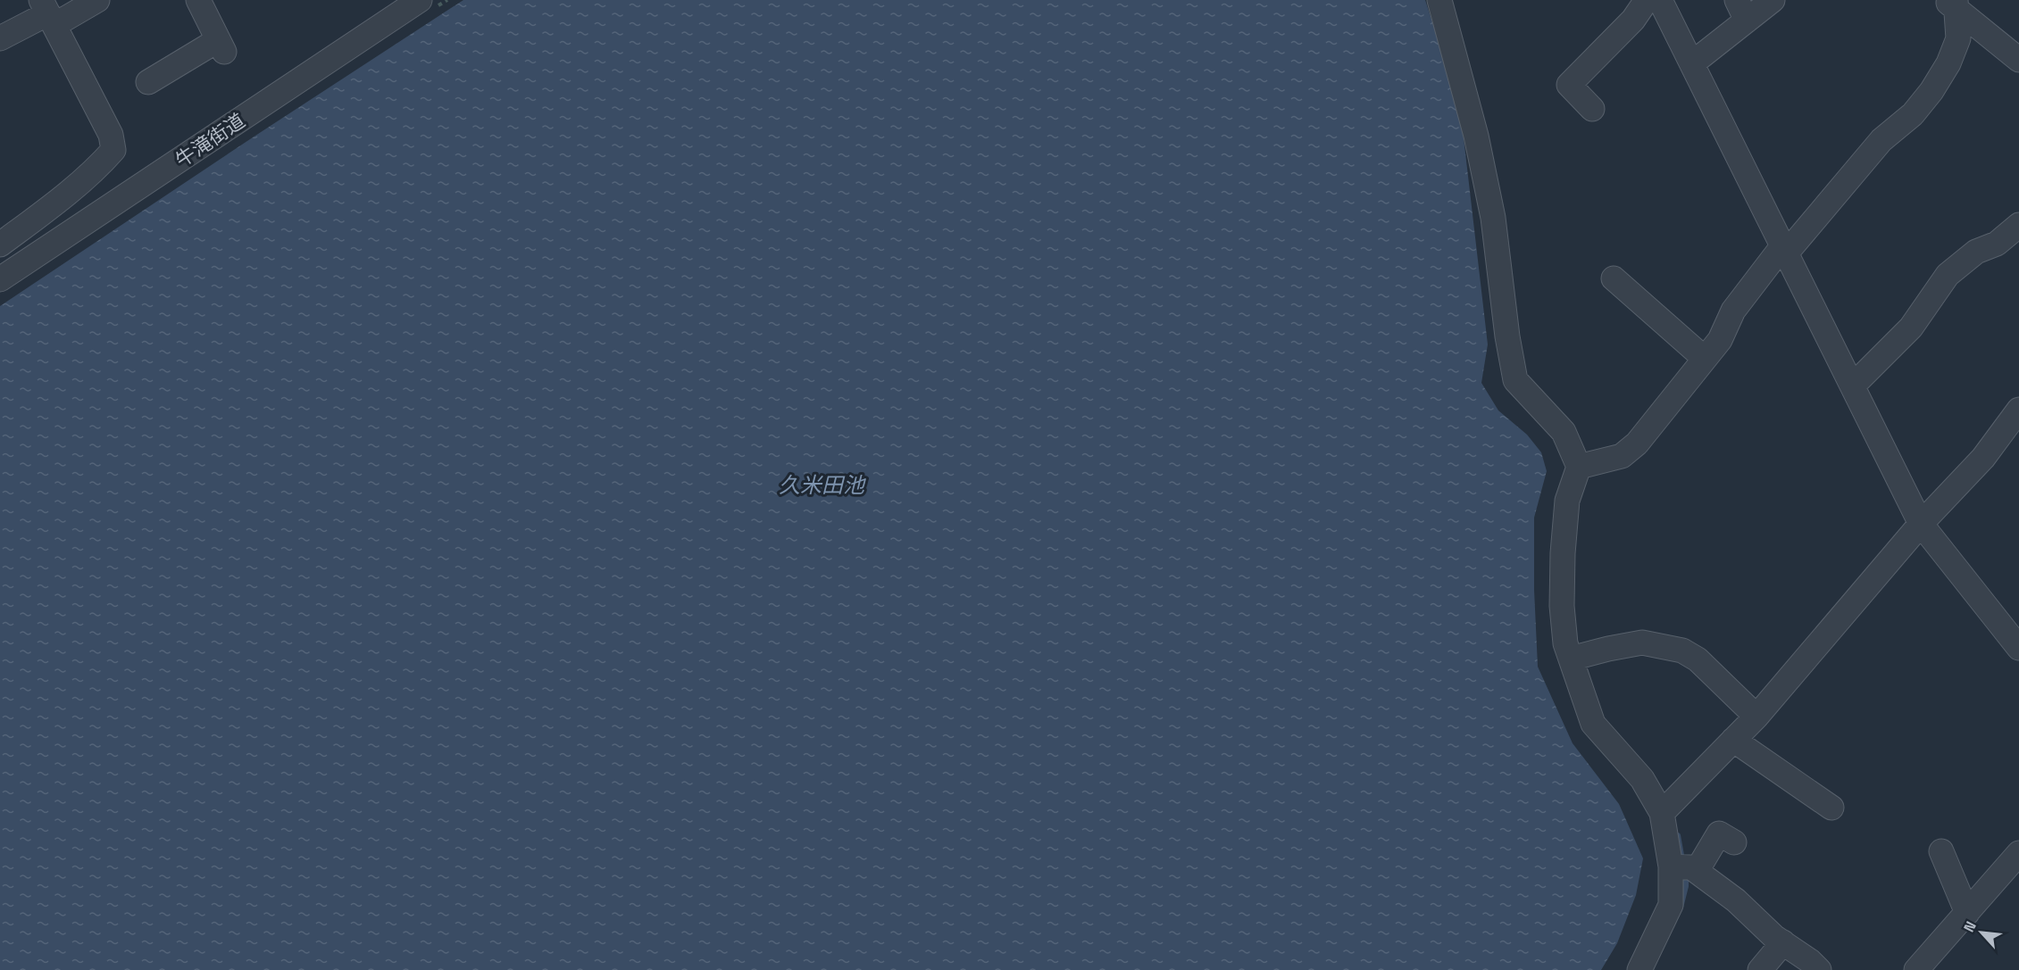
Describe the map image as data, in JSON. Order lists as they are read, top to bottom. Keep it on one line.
{"streets":{"street":["牛滝街道"]},"water":["久米田池"],"north":"top left"}
